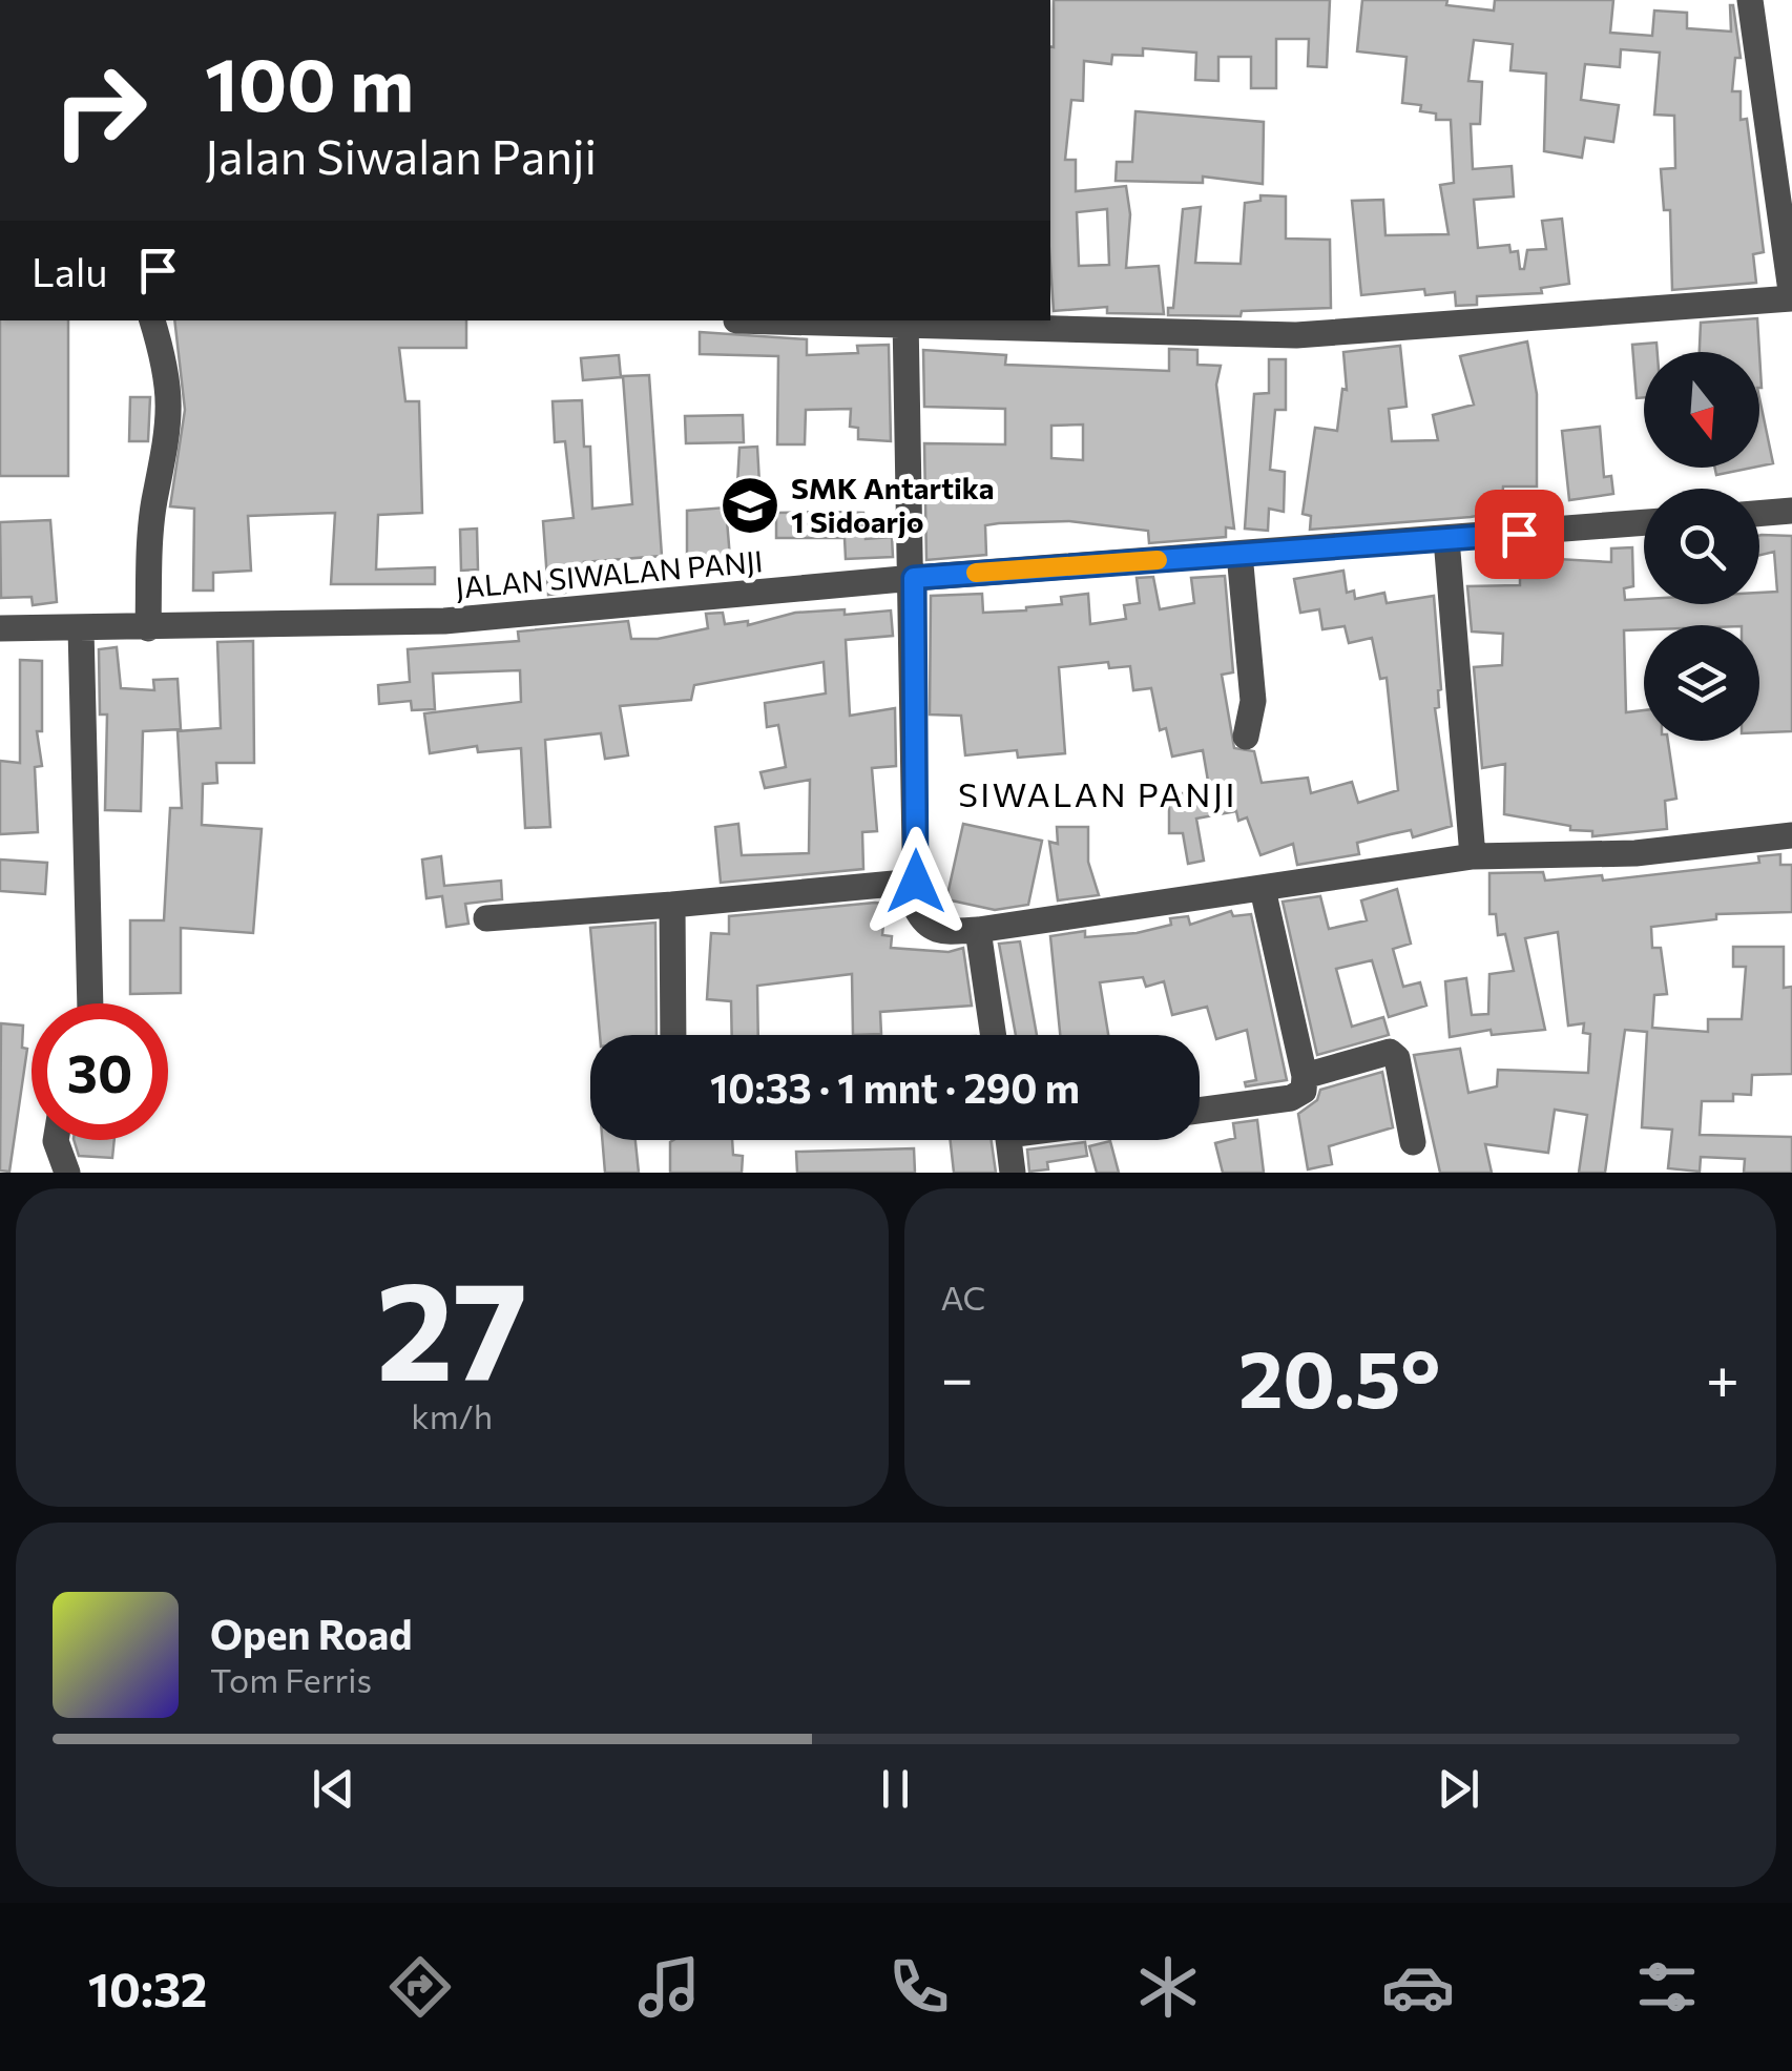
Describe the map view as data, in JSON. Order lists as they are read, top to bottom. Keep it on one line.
{"streets":{"street":["JALAN SIWALAN PANJI"]},"districts":["SIWALAN PANJI"],"places":{"school or university":["SMK Antartika 1 Sidoarjo"]},"north":"bottom","page":{"turn":["100 m","Jalan Siwalan Panji"],"then":"Lalu","limit":"30","trip":"10:33 · 1 mnt · 290 m","tile":[["27","km/h"],"AC"],"heat":["−","20.5°","+"],"song":["Open Road","Tom Ferris"],"tabs":"10:32"}}
